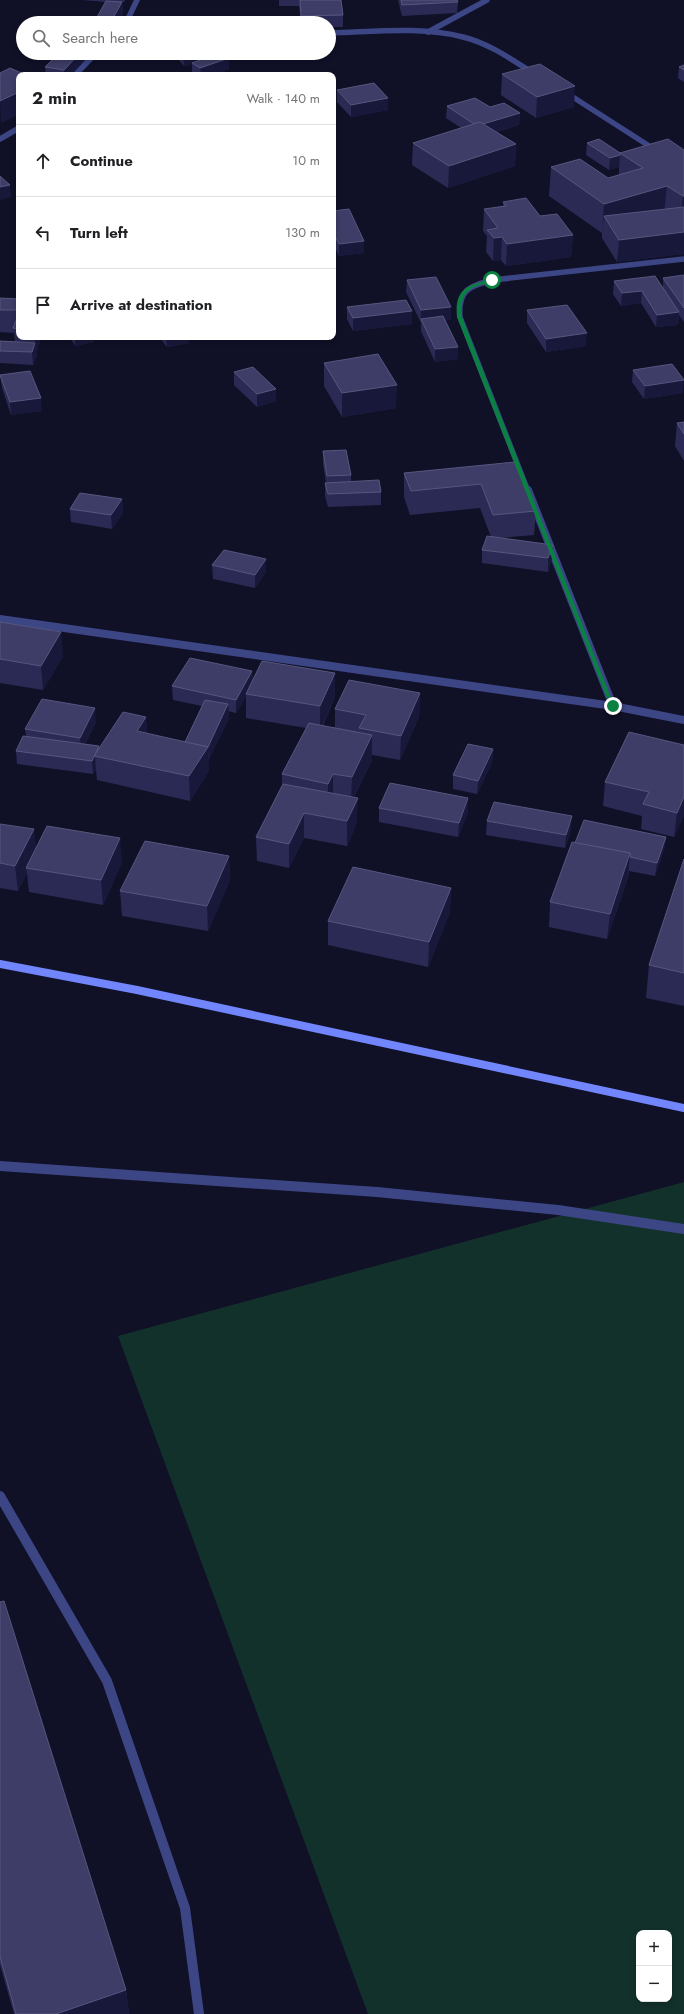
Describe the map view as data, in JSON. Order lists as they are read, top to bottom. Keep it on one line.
{"page":{"search":"Search here","heading":["2 min","Walk · 140 m"],"list":[["Continue","10 m"],["Turn left","130 m"],"Arrive at destination"],"map_buttons":["+","−"]}}
